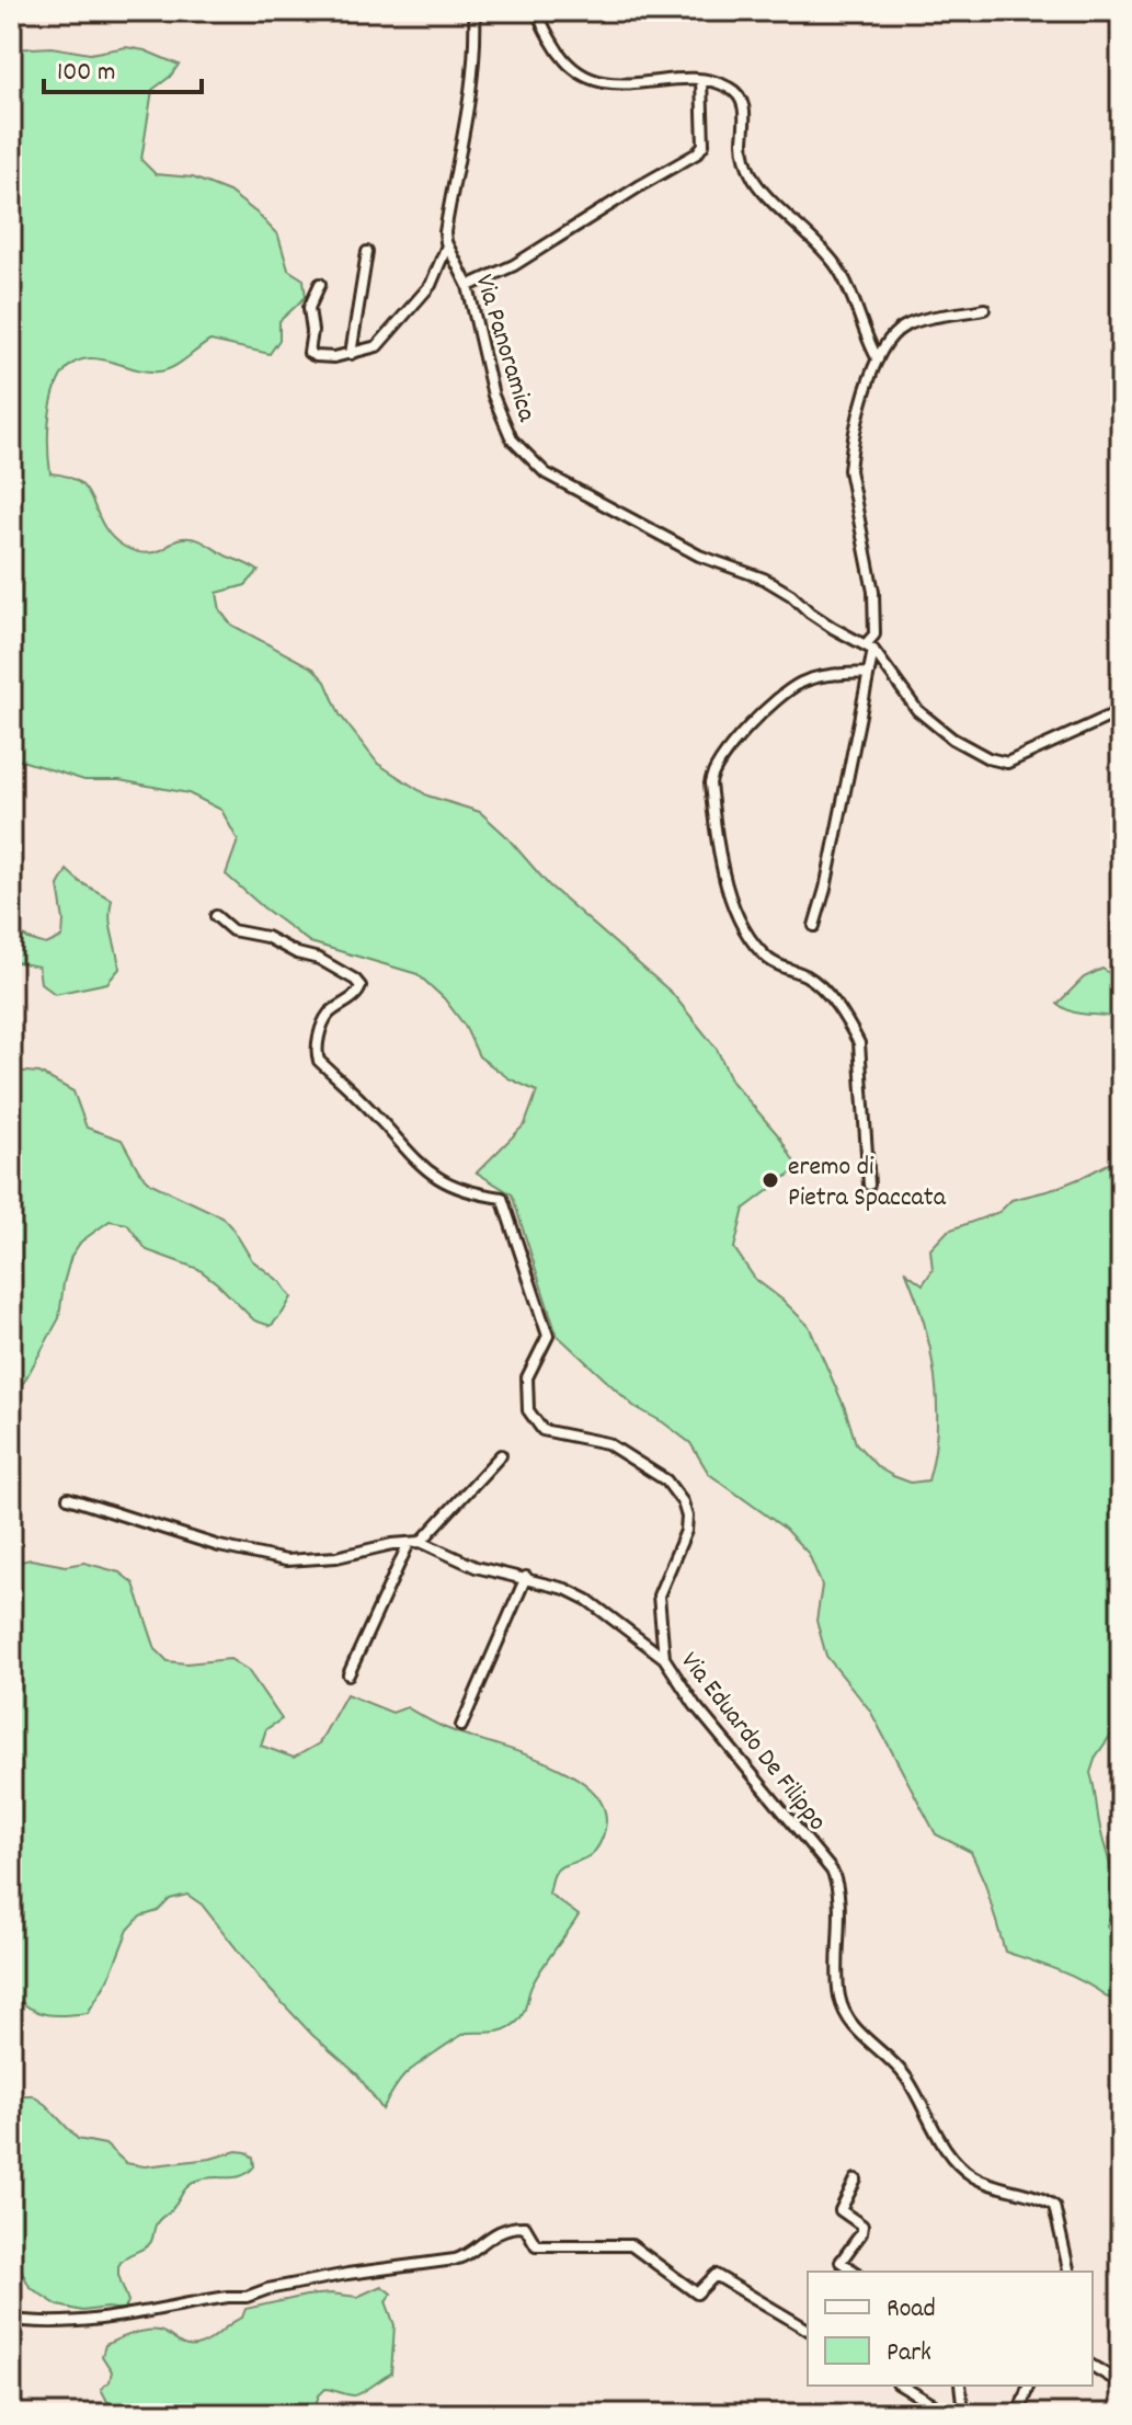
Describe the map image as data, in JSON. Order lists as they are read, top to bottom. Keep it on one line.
{"streets":{"street":["Via Panoramica","Via Eduardo De Filippo"]},"places":["eremo di Pietra Spaccata"],"legend":["Road","Park"],"scale_bar":"100 m"}
